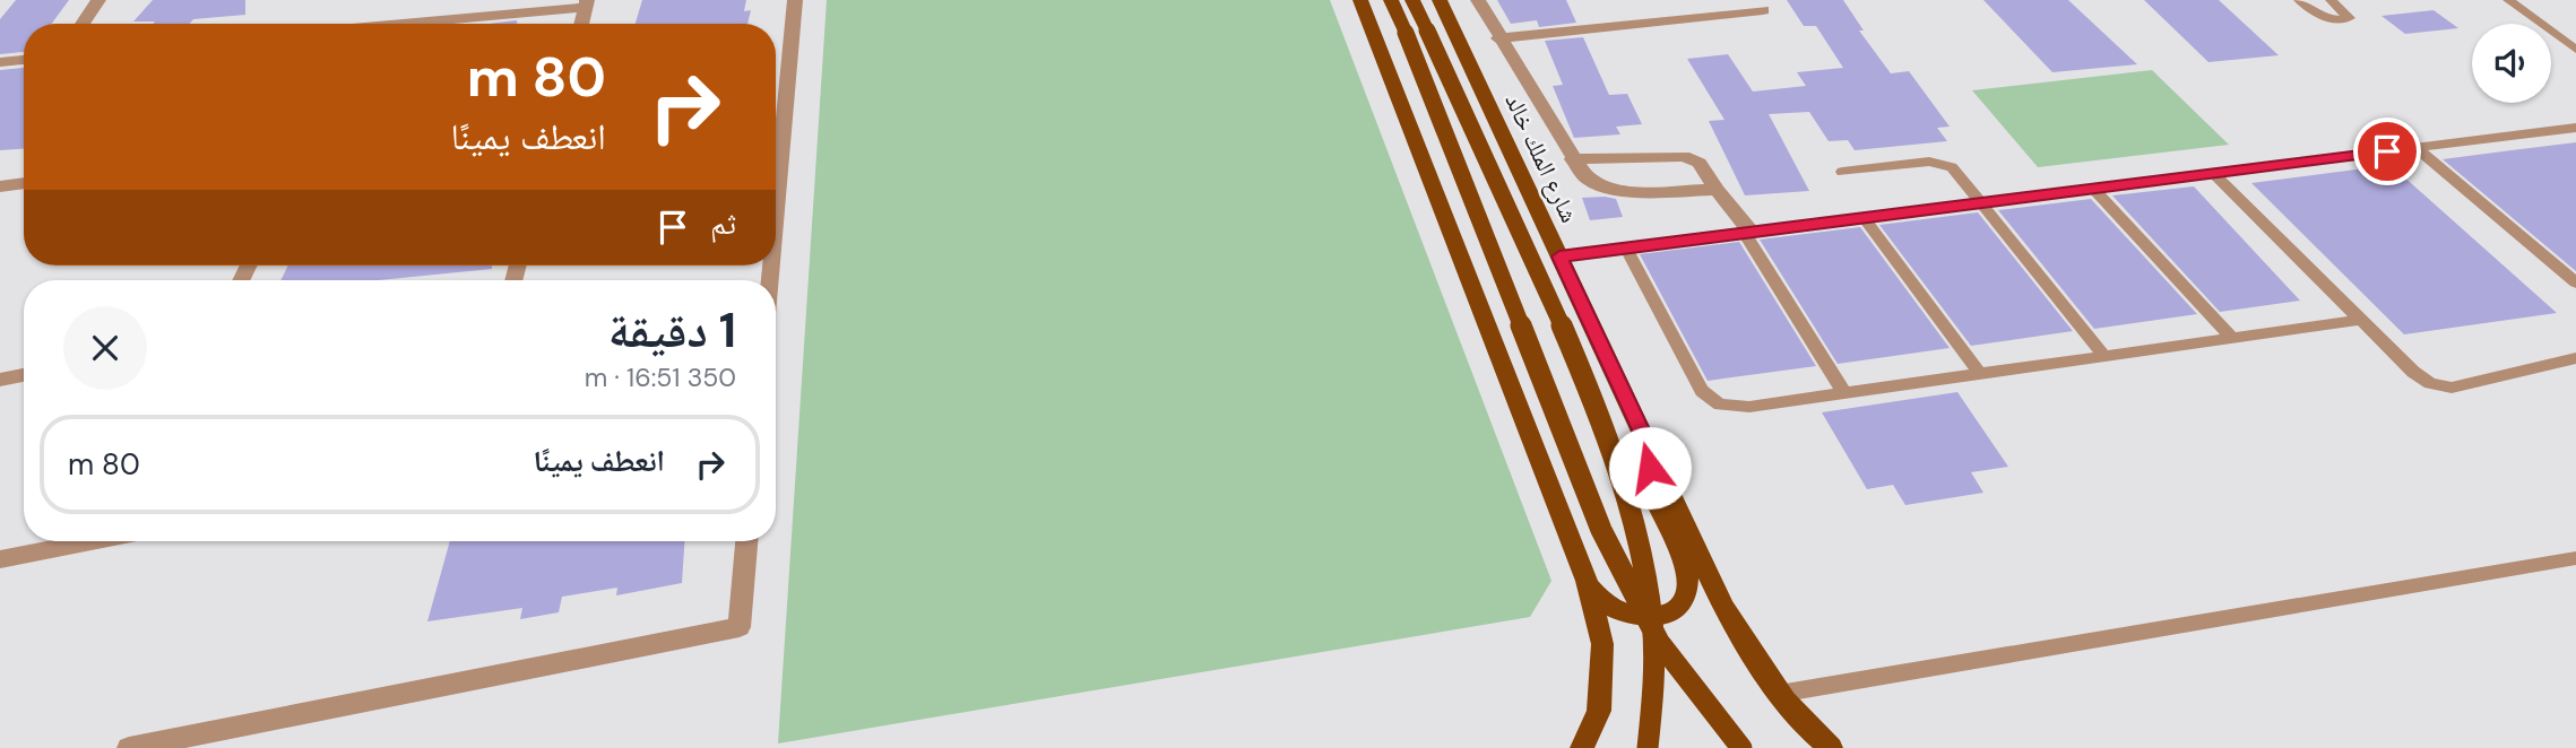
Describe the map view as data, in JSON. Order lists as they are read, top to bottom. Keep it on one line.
{"streets":{"main road":["شارع الملك خالد"]},"page":{"turn":["80 m","انعطف يمينًا"],"then":"ثم","heading":["1 دقيقة","350 m · 16:51"],"list":[{"name":"انعطف يمينًا","value":"80 m"}]}}
